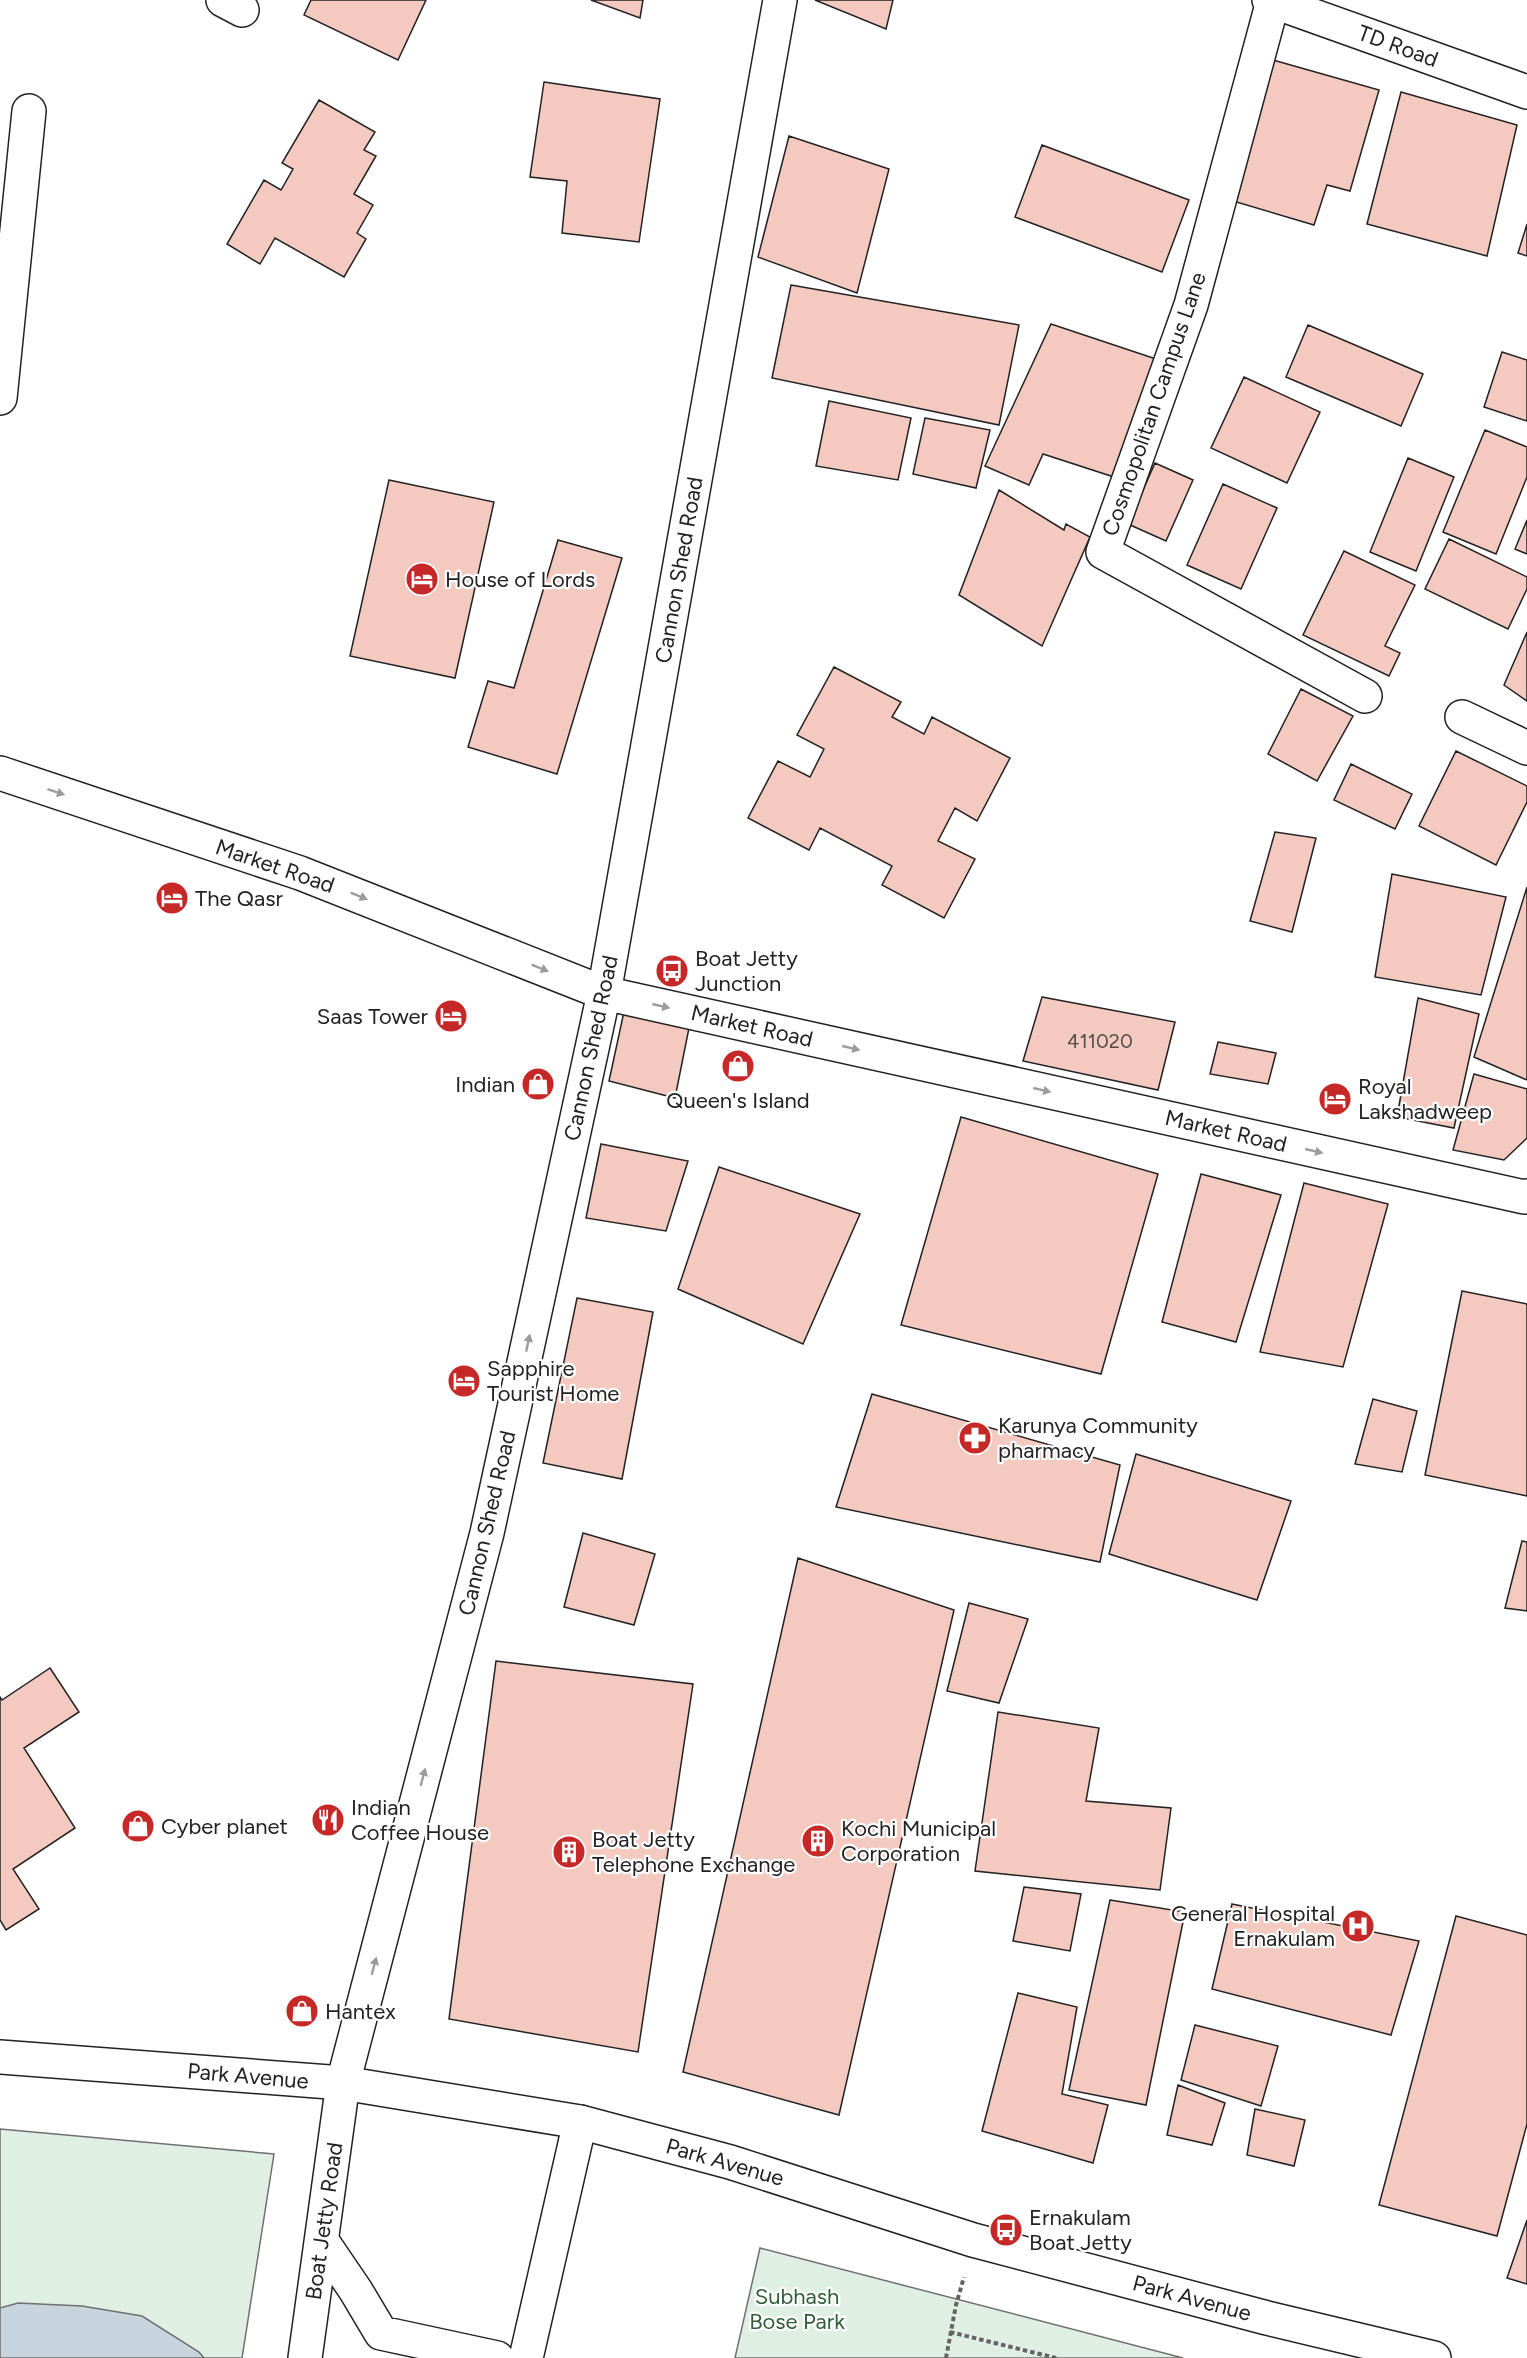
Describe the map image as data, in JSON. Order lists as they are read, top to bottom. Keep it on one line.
{"streets":{"street":["TD Road","Cosmopolitan Campus Lane","Cannon Shed Road","Market Road","Park Avenue","Boat Jetty Road"]},"crossings":[["TD Road","Cosmopolitan Campus Lane"],["Cannon Shed Road","Market Road"],["Cannon Shed Road","Park Avenue"],["Cannon Shed Road","Boat Jetty Road"],["Park Avenue","Boat Jetty Road"]],"one_way":["Cannon Shed Road","Market Road"],"parks":["Subhash Bose Park"],"places":{"hotel":["House of Lords","The Qasr","Saas Tower","Royal Lakshadweep","Sapphire Tourist Home"],"bus stop":["Boat Jetty Junction","Ernakulam Boat Jetty"],"shop":["Queen's Island","Indian","Cyber planet","Hantex"],"pharmacy":["Karunya Community pharmacy"],"restaurant":["Indian Coffee House"],"building":["Kochi Municipal Corporation","Boat Jetty Telephone Exchange"],"hospital":["General Hospital Ernakulam"]},"house_numbers":["411020"]}
